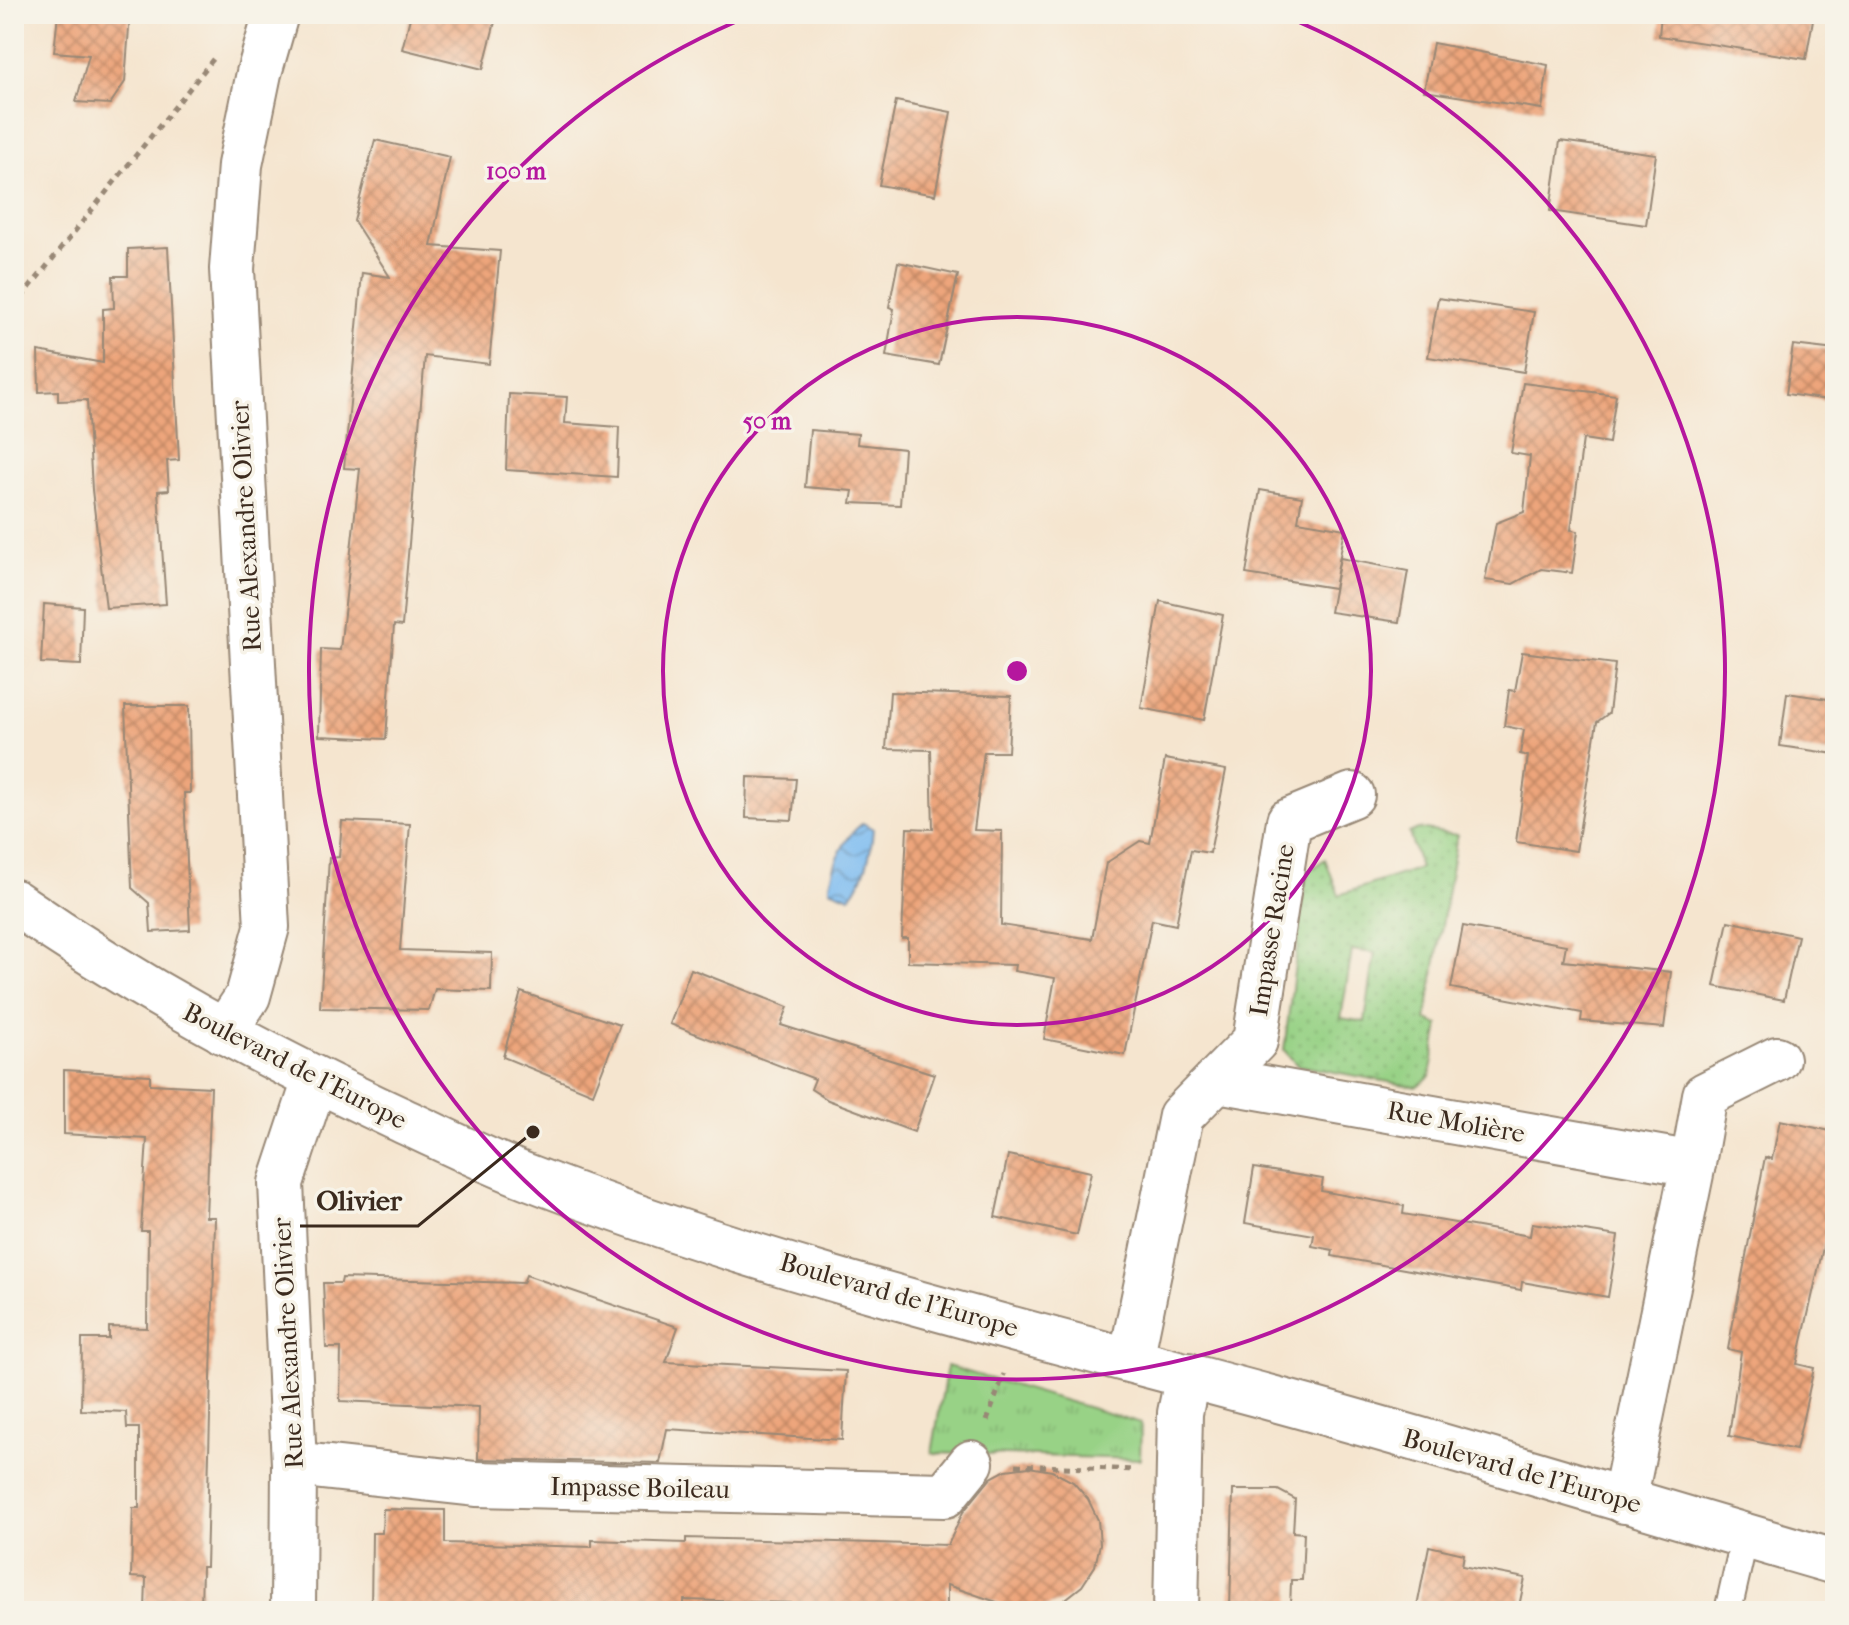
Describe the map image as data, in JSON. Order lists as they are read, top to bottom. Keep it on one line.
{"streets":{"street":["Rue Alexandre Olivier","Impasse Racine","Boulevard de l'Europe","Rue Molière","Impasse Boileau"]},"crossings":[["Rue Alexandre Olivier","Boulevard de l'Europe"],["Rue Alexandre Olivier","Impasse Boileau"],["Impasse Racine","Boulevard de l'Europe"],["Impasse Racine","Rue Molière"]],"places":["Olivier"],"rings":["100 m","50 m"]}
